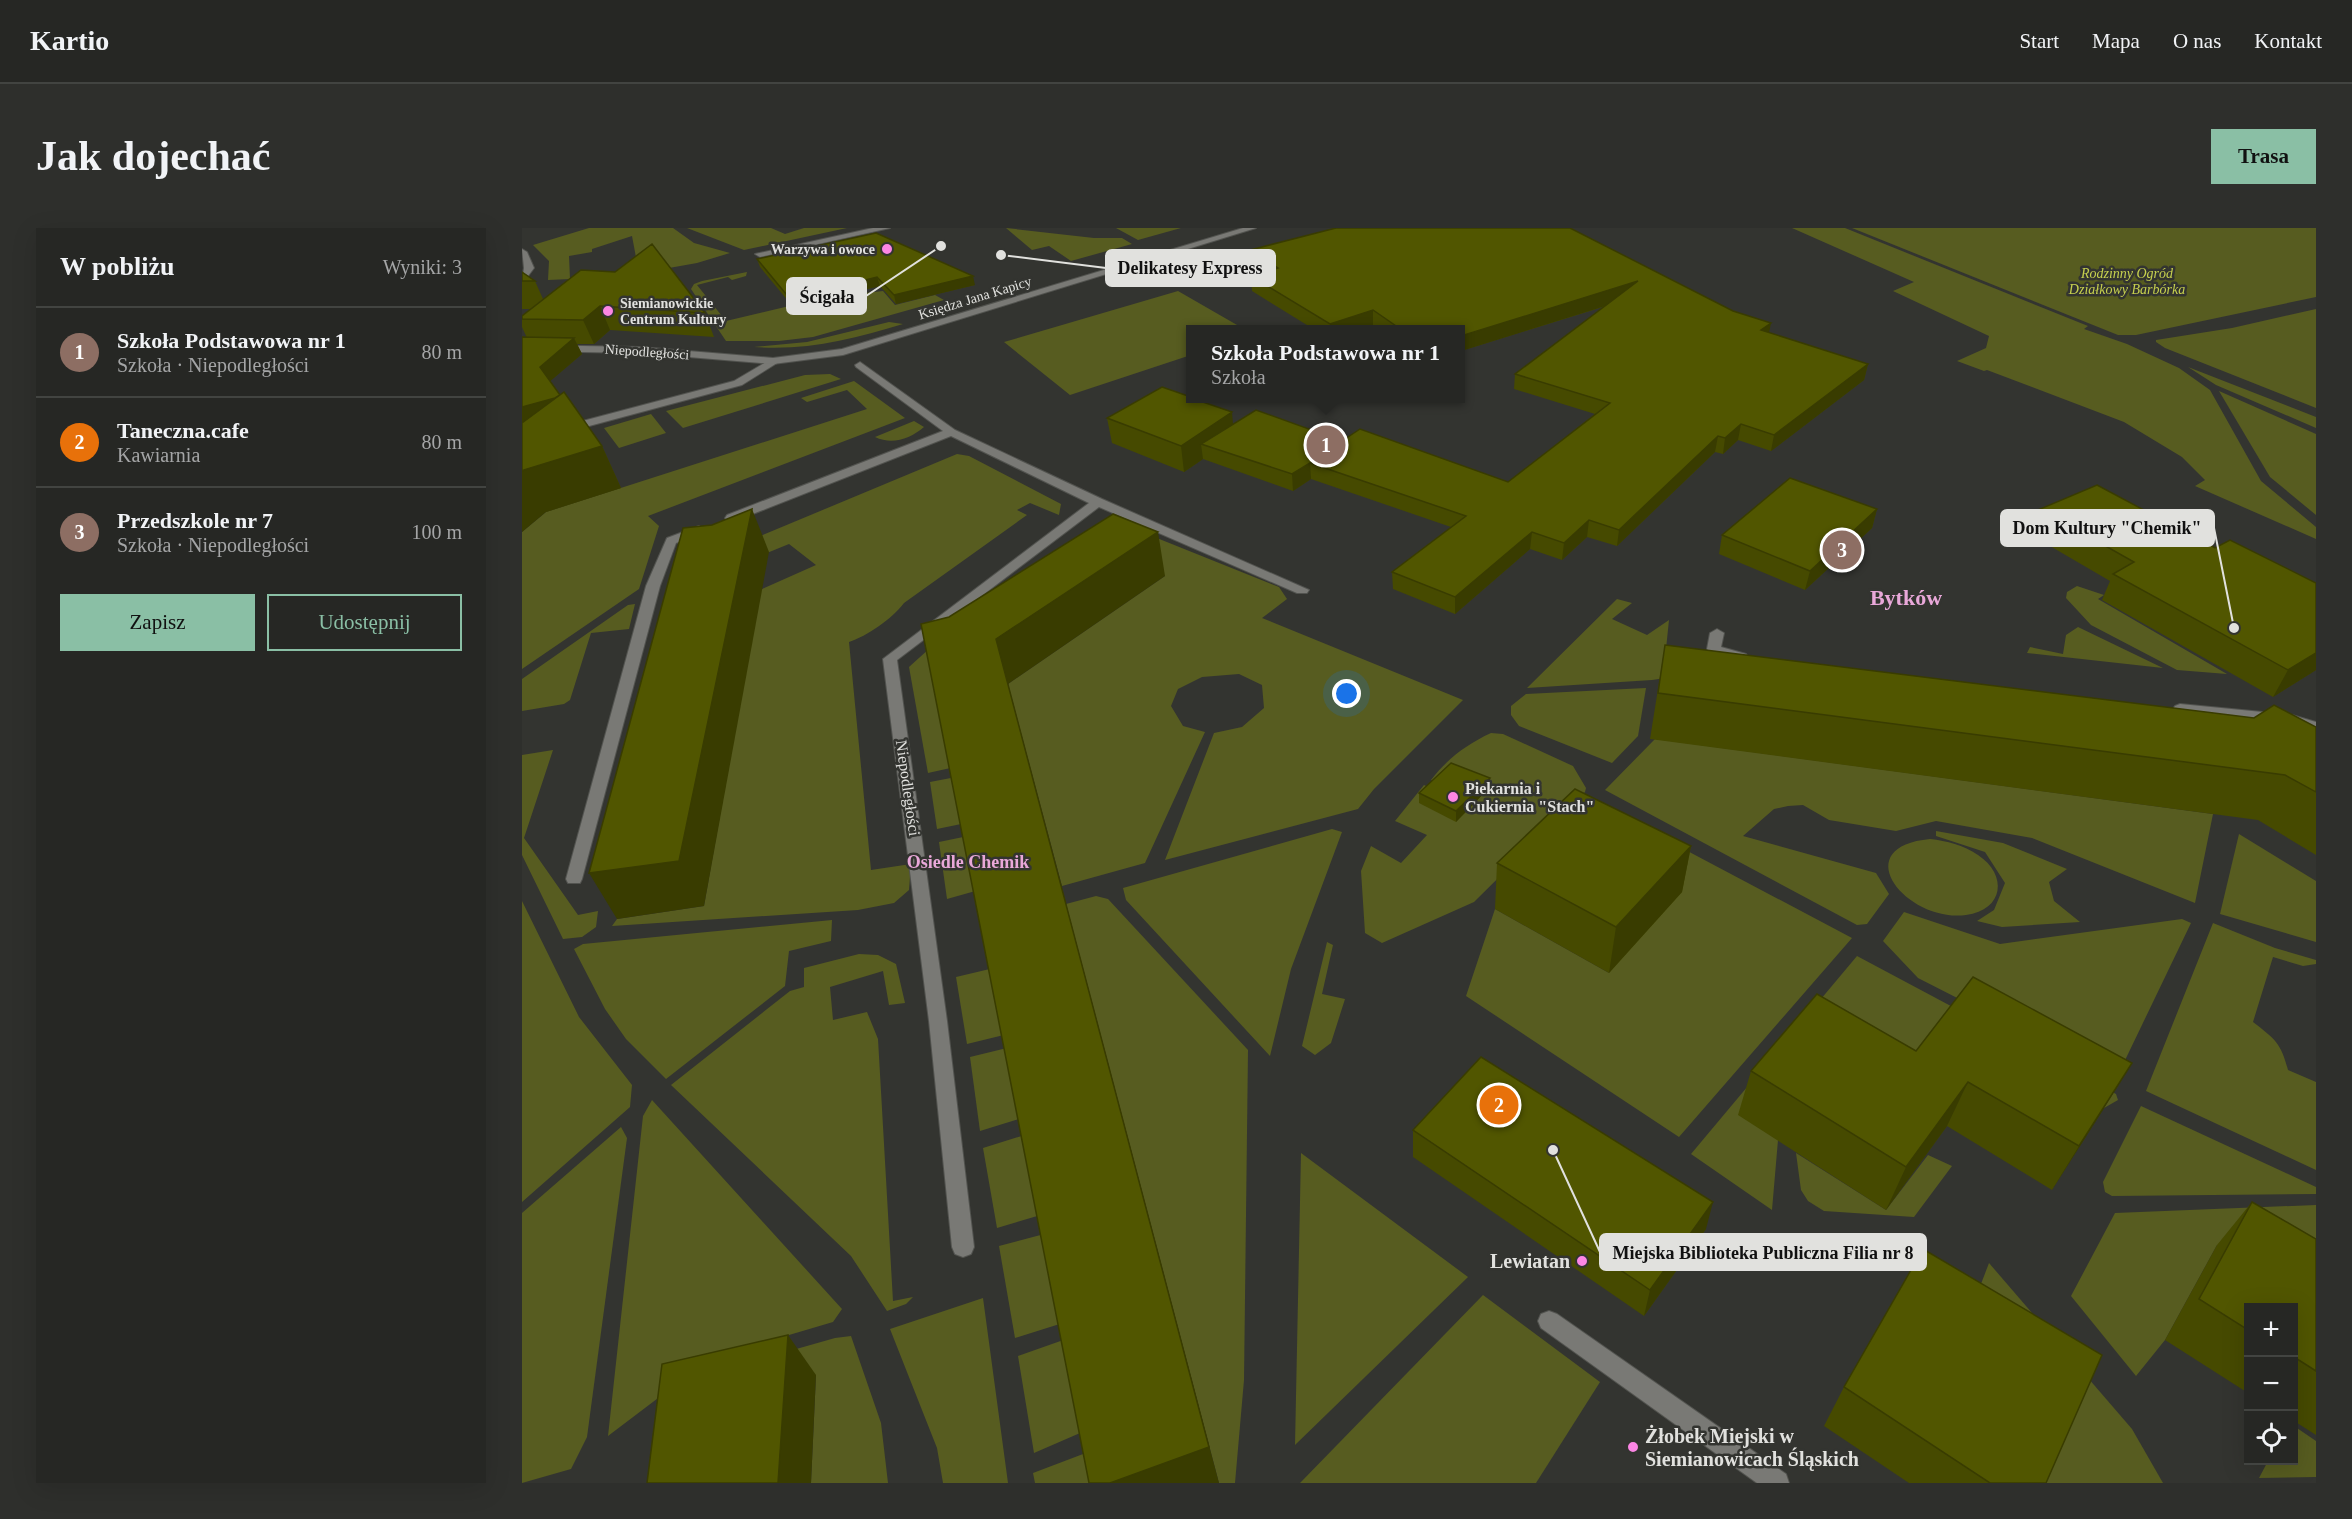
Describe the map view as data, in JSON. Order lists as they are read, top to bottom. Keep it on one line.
{"streets":{"street":["Księdza Jana Kapicy","Niepodległości"]},"crossings":[["Księdza Jana Kapicy","Niepodległości"]],"districts":["Bytków","Osiedle Chemik"],"parks":["Rodzinny Ogród Działkowy Barbórka"],"places":["Ścigała","Warzywa i owoce","Delikatesy Express","Siemianowickie Centrum Kultury","Dom Kultury \"Chemik\"","Piekarnia i Cukiernia \"Stach\"","Miejska Biblioteka Publiczna Filia nr 8","Lewiatan","Żłobek Miejski w Siemianowicach Śląskich"],"page":{"header":"Kartio","nav":["Start","Mapa","O nas","Kontakt"],"buttons":["Trasa",["Zapisz","Udostępnij"]],"title":"Jak dojechać","heading":["W pobliżu","Wyniki: 3"],"list":[{"mark":"1","name":"Szkoła Podstawowa nr 1","note":"Szkoła · Niepodległości","value":"80 m"},{"mark":"2","name":"Taneczna.cafe","note":"Kawiarnia","value":"80 m"},{"mark":"3","name":"Przedszkole nr 7","note":"Szkoła · Niepodległości","value":"100 m"}],"popup":["Szkoła Podstawowa nr 1","Szkoła"],"pins":["1","3","2"],"map_buttons":["+","−"]}}
